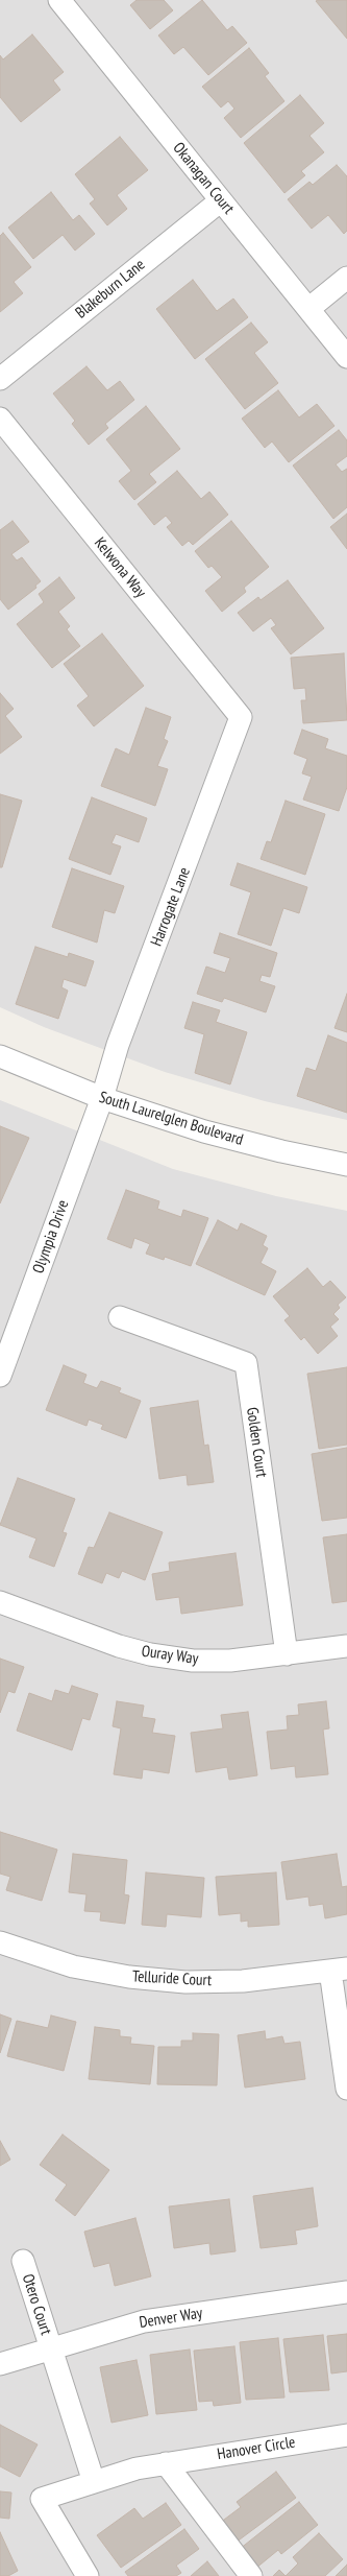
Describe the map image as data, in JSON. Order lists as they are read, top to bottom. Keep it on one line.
{"streets":{"street":["Okanagan Court","Blakeburn Lane","Kelwona Way","Harrogate Lane","South Laurelglen Boulevard","Olympia Drive","Golden Court","Ouray Way","Telluride Court","Otero Court","Denver Way","Hanover Circle"]},"crossings":[["Okanagan Court","Blakeburn Lane"],["Kelwona Way","Harrogate Lane"],["Harrogate Lane","South Laurelglen Boulevard"],["Harrogate Lane","Olympia Drive"],["South Laurelglen Boulevard","Olympia Drive"],["Golden Court","Ouray Way"],["Otero Court","Denver Way"]]}
